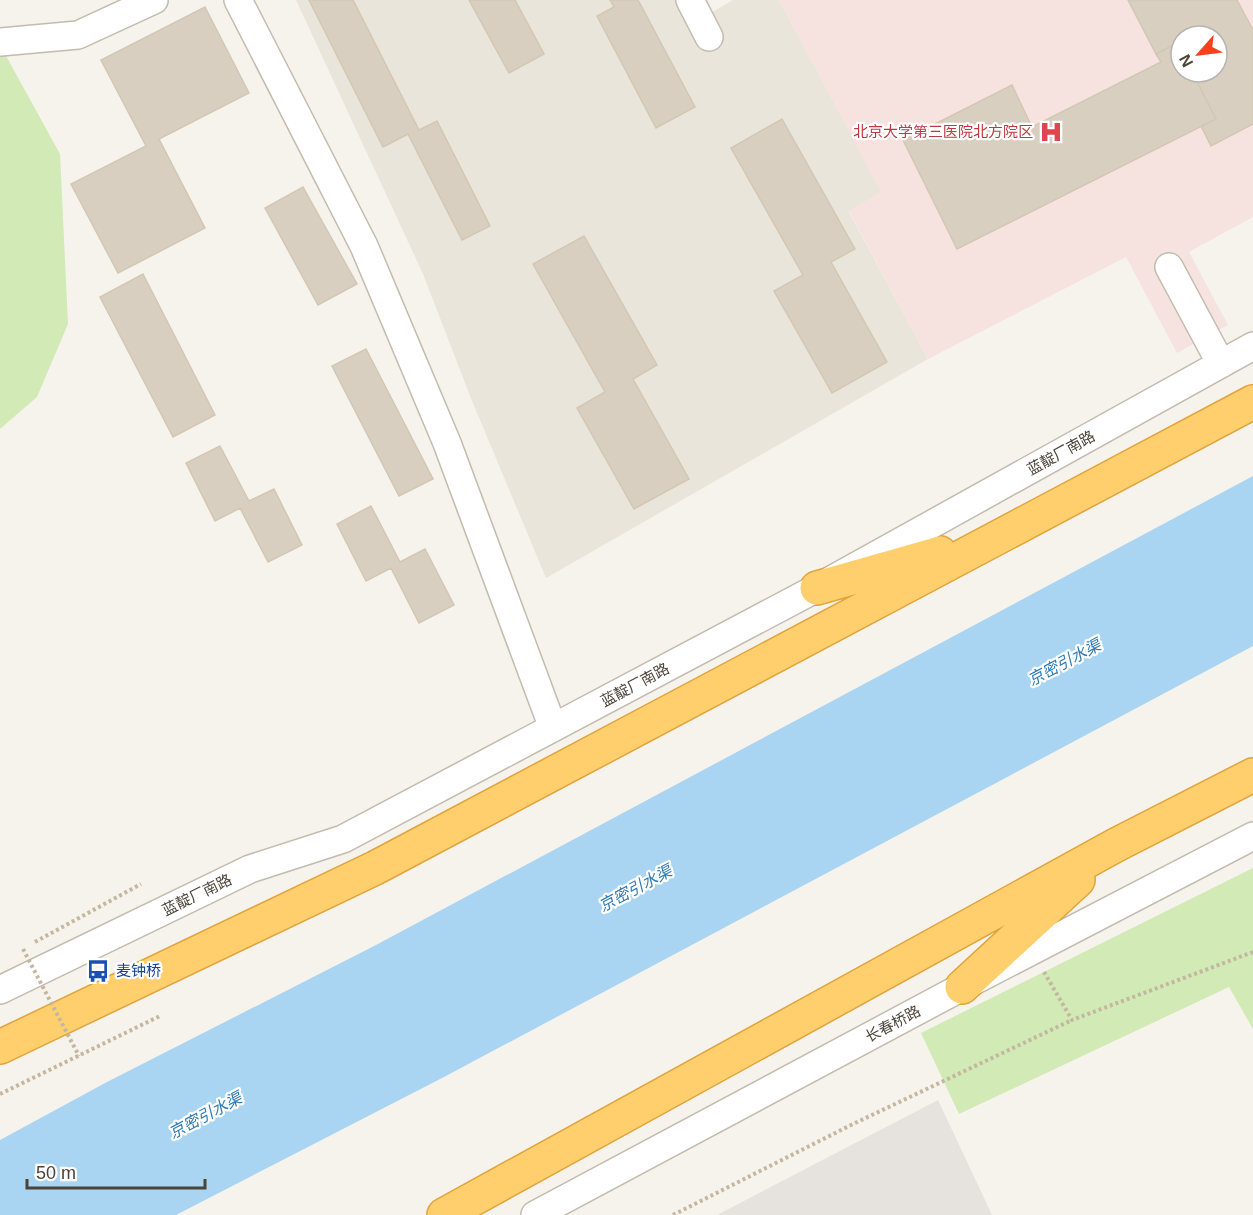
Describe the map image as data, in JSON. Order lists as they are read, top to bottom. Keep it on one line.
{"streets":{"street":["蓝靛厂南路","长春桥路"]},"water":["京密引水渠"],"places":{"hospital":["北京大学第三医院北方院区"],"bus stop":["麦钟桥"]},"scale_bar":"50 m","north":"bottom left"}
